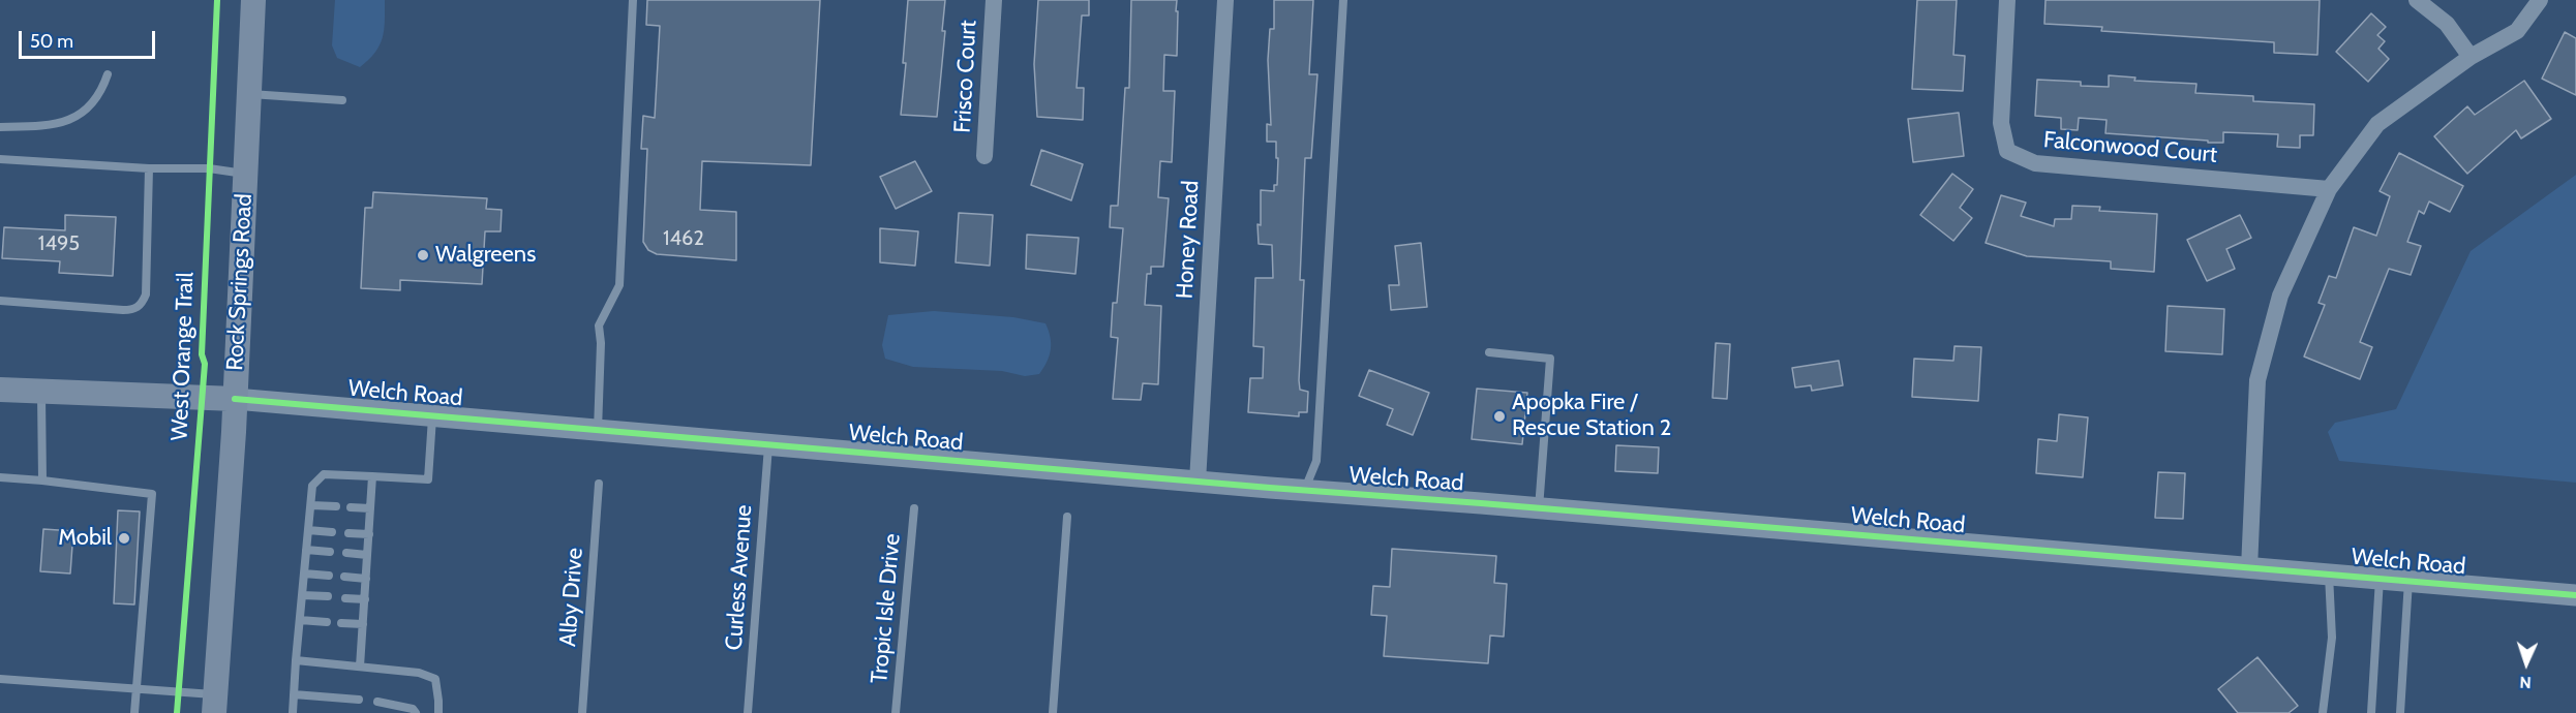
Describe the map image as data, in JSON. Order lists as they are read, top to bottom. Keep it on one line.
{"streets":{"main road":["Rock Springs Road","Welch Road"],"street":["Frisco Court","Falconwood Court","Honey Road"],"lane":["Curless Avenue","Alby Drive","Tropic Isle Drive"],"cycle path":["West Orange Trail"]},"crossings":[["Honey Road","Welch Road"],["Rock Springs Road","Welch Road"],["Welch Road","Curless Avenue"]],"places":["Walgreens","Apopka Fire / Rescue Station 2","Mobil"],"house_numbers":["1462","1495"],"scale_bar":"50 m","north":"bottom"}
